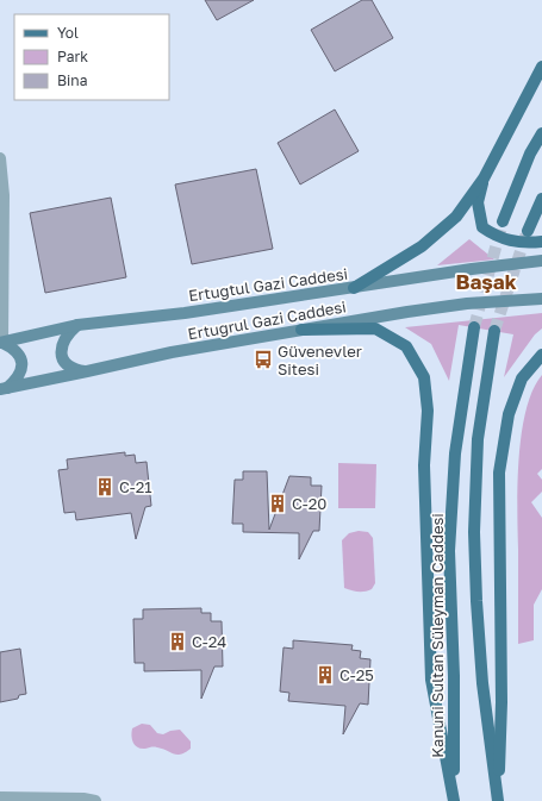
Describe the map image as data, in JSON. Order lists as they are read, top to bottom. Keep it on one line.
{"streets":{"main road":["Ertuğtul Gazi Caddesi","Ertuğrul Gazi Caddesi","Kanuni Sultan Süleyman Caddesi"]},"districts":["Başak"],"places":{"bus stop":["Güvenevler Sitesi"],"building":["C-21","C-20","C-24","C-25"]},"legend":["Yol","Park","Bina"]}
